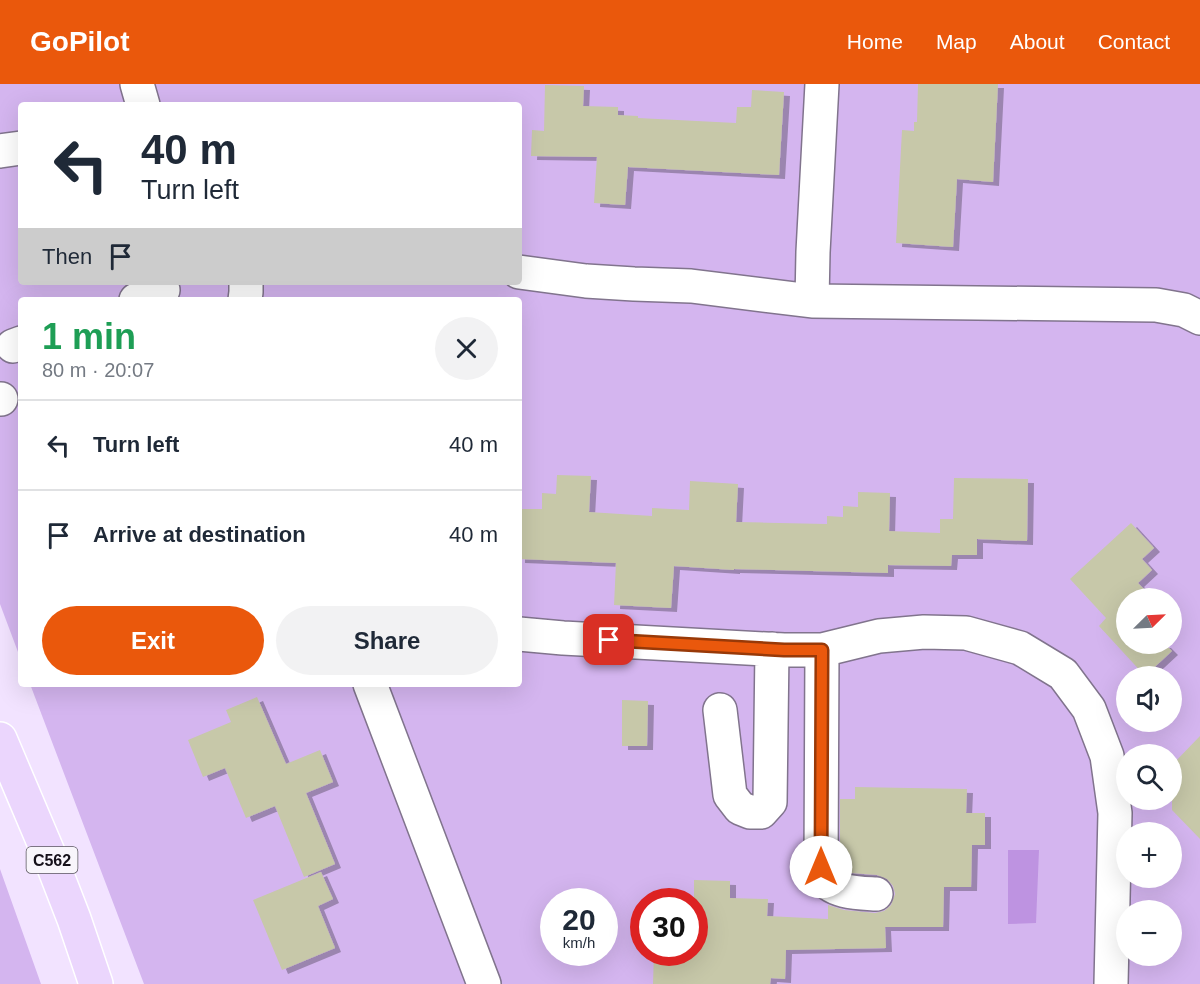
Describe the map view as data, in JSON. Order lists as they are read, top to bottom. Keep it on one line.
{"streets":{"main road":["C562"]},"north":"top right","page":{"header":"GoPilot","nav":["Home","Map","About","Contact"],"turn":["40 m","Turn left"],"then":"Then","heading":["1 min","80 m · 20:07"],"list":[{"name":"Turn left","value":"40 m"},{"name":"Arrive at destination","value":"40 m"}],"map_buttons":["+","−"],"buttons":["Exit","Share"],"speed":"20 km/h","limit":"30"}}
